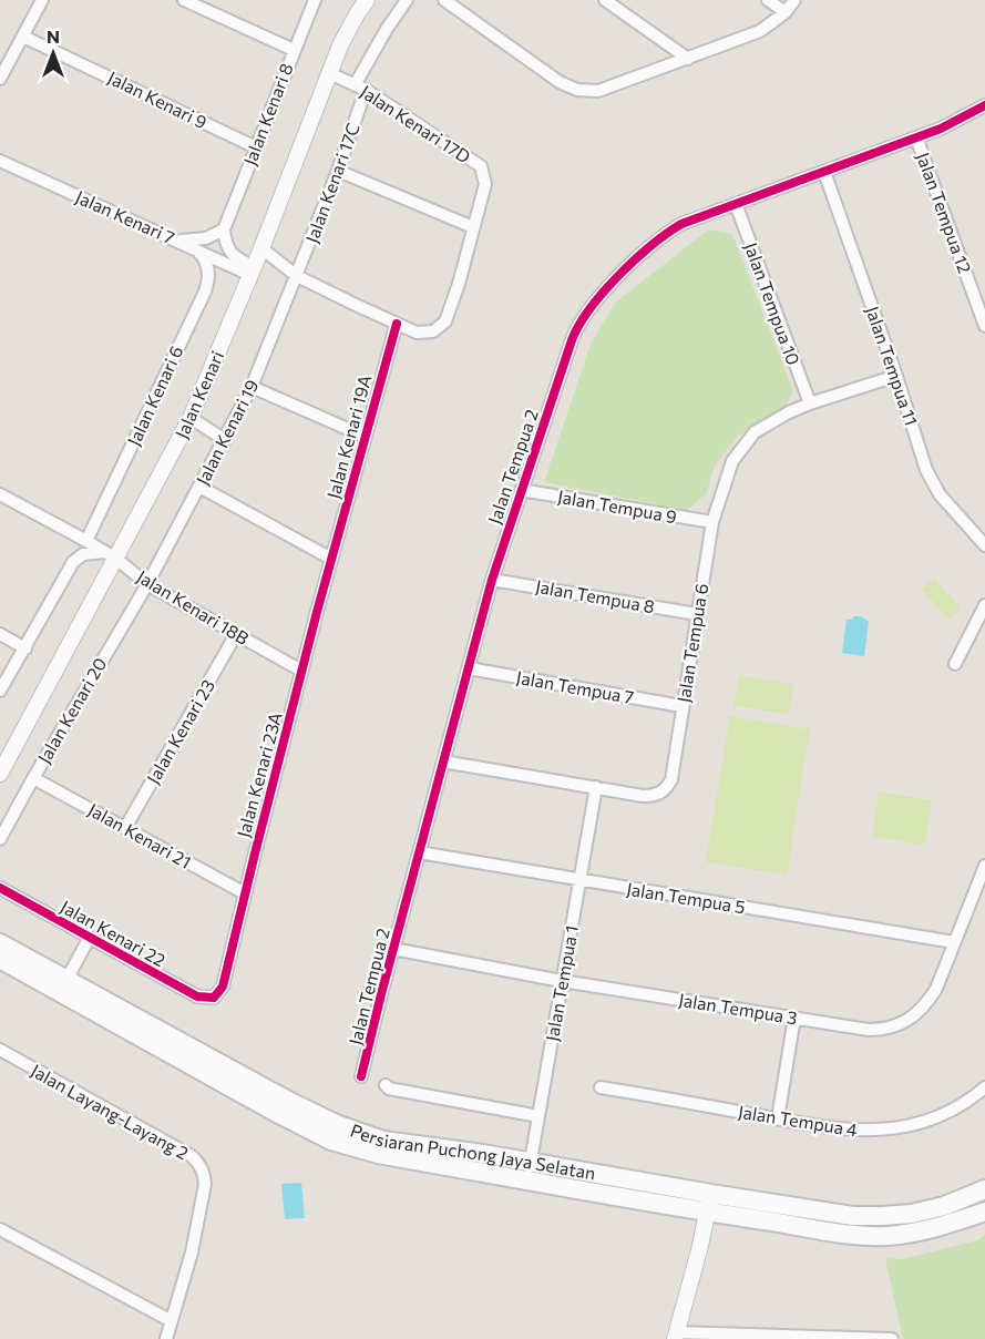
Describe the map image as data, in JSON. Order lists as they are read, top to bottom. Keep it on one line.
{"streets":{"main road":["Persiaran Puchong Jaya Selatan"],"street":["Jalan Kenari 9","Jalan Kenari 8","Jalan Kenari 17D","Jalan Kenari 17C","Jalan Tempua 12","Jalan Kenari 7","Jalan Tempua 10","Jalan Tempua 11","Jalan Kenari","Jalan Kenari 6","Jalan Kenari 19","Jalan Kenari 19A","Jalan Tempua 2","Jalan Tempua 9","Jalan Tempua 8","Jalan Kenari 18B","Jalan Tempua 6","Jalan Tempua 7","Jalan Kenari 20","Jalan Kenari 23","Jalan Kenari 23A","Jalan Kenari 21","Jalan Tempua 5","Jalan Kenari 22","Jalan Tempua 1","Jalan Tempua 3","Jalan Layang-Layang 2","Jalan Tempua 4"]},"crossings":[["Jalan Kenari 9","Jalan Kenari 8"],["Jalan Kenari 17D","Jalan Kenari 17C"],["Jalan Kenari 17D","Jalan Kenari"],["Jalan Kenari 17D","Jalan Kenari 19"],["Jalan Kenari 17D","Jalan Kenari 19A"],["Jalan Kenari 17C","Jalan Kenari 19"],["Jalan Tempua 12","Jalan Tempua 2"],["Jalan Kenari 7","Jalan Kenari"],["Jalan Kenari 7","Jalan Kenari 6"],["Jalan Tempua 10","Jalan Tempua 2"],["Jalan Tempua 10","Jalan Tempua 6"],["Jalan Tempua 11","Jalan Tempua 2"],["Jalan Tempua 11","Jalan Tempua 6"],["Jalan Kenari","Jalan Kenari 18B"],["Jalan Kenari 6","Jalan Kenari 18B"],["Jalan Kenari 19","Jalan Kenari 18B"],["Jalan Kenari 19","Jalan Kenari 20"],["Jalan Kenari 19A","Jalan Kenari 23A"],["Jalan Tempua 2","Jalan Tempua 9"],["Jalan Tempua 2","Jalan Tempua 8"],["Jalan Tempua 2","Jalan Tempua 6"],["Jalan Tempua 2","Jalan Tempua 7"],["Jalan Tempua 2","Jalan Tempua 5"],["Jalan Tempua 2","Jalan Tempua 3"],["Jalan Tempua 9","Jalan Tempua 6"],["Jalan Tempua 8","Jalan Tempua 6"],["Jalan Kenari 18B","Jalan Kenari 20"],["Jalan Kenari 18B","Jalan Kenari 23"],["Jalan Kenari 18B","Jalan Kenari 23A"],["Jalan Tempua 6","Jalan Tempua 7"],["Jalan Tempua 6","Jalan Tempua 1"],["Jalan Kenari 20","Jalan Kenari 21"],["Jalan Kenari 23","Jalan Kenari 21"],["Jalan Kenari 23A","Jalan Kenari 21"],["Jalan Kenari 23A","Jalan Kenari 22"],["Jalan Tempua 5","Jalan Tempua 1"],["Jalan Tempua 5","Jalan Tempua 3"],["Jalan Tempua 1","Jalan Tempua 3"],["Jalan Tempua 1","Persiaran Puchong Jaya Selatan"]],"north":"top"}
